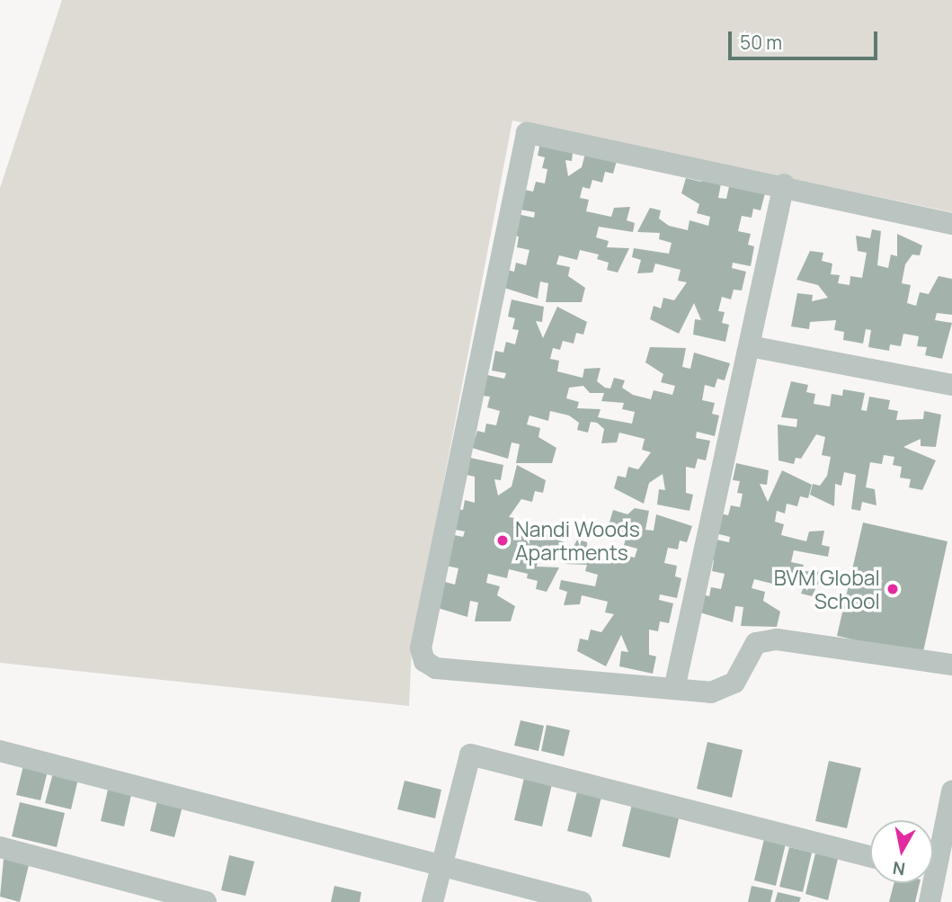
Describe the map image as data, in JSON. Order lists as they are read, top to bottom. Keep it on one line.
{"places":["Nandi Woods Apartments","BVM Global School"],"scale_bar":"50 m","north":"bottom"}
